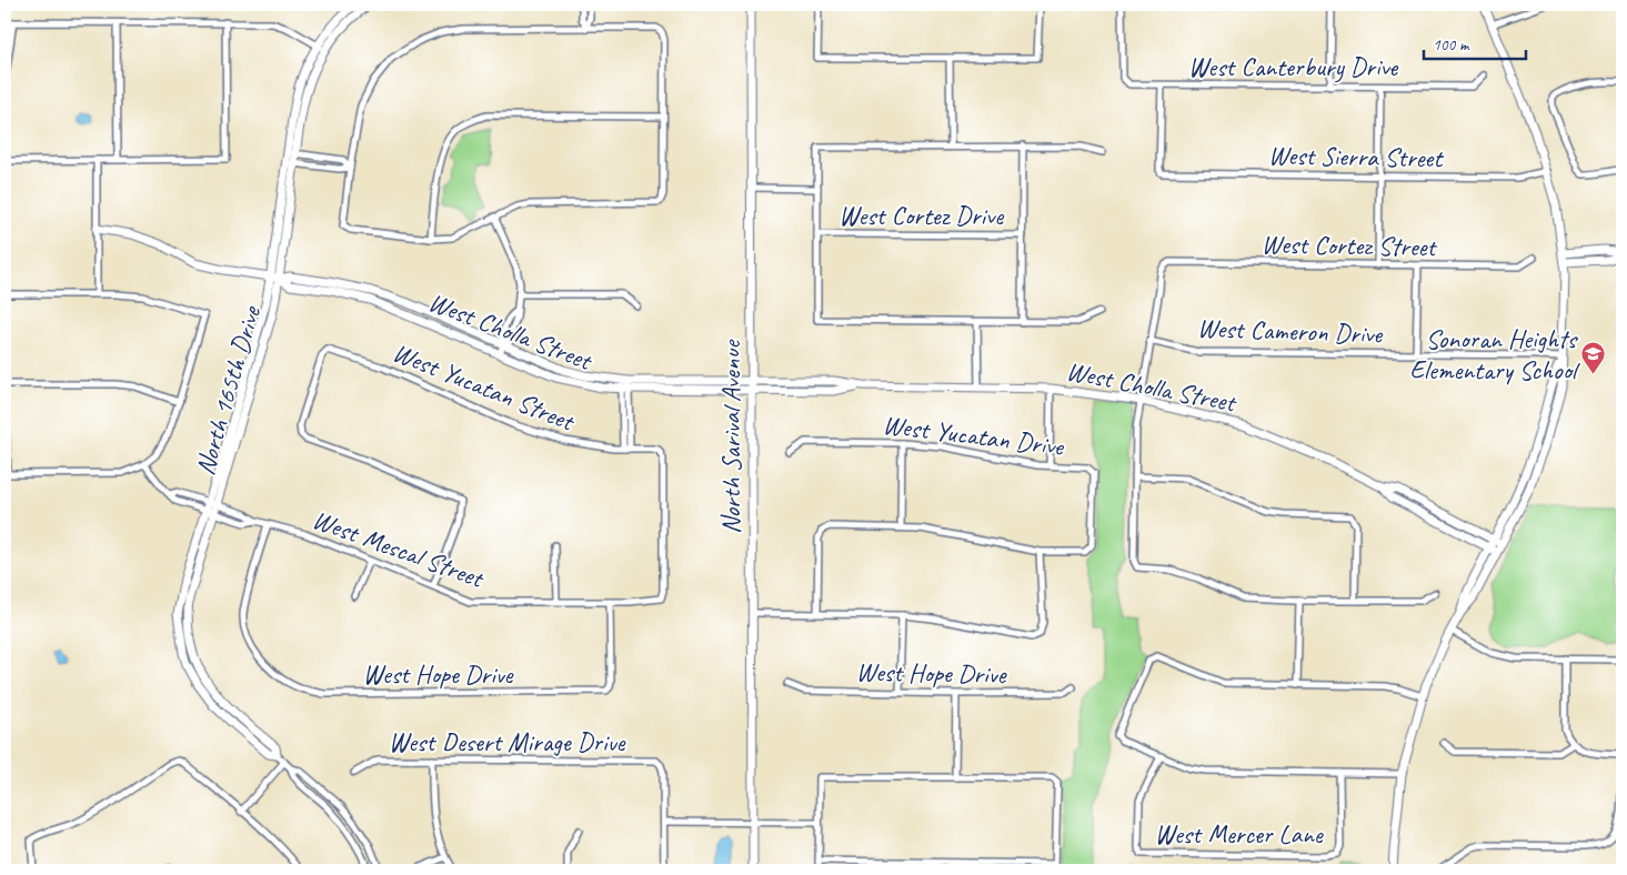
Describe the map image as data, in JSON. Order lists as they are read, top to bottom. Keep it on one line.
{"streets":{"street":["West Canterbury Drive","West Sierra Street","West Cortez Drive","West Cortez Street","West Cholla Street","West Cameron Drive","West Yucatan Street","North 165th Drive","West Yucatan Drive","North Sarival Avenue","West Mescal Street","West Hope Drive","West Desert Mirage Drive","West Mercer Lane"]},"crossings":[["West Canterbury Drive","West Sierra Street"],["West Cortez Street","West Cameron Drive"],["West Cholla Street","North 165th Drive"],["West Cholla Street","North Sarival Avenue"],["West Yucatan Street","West Mescal Street"],["North 165th Drive","West Mescal Street"],["West Mescal Street","West Hope Drive"]],"places":{"school or university":["Sonoran Heights Elementary School"]},"scale_bar":"100 m"}
